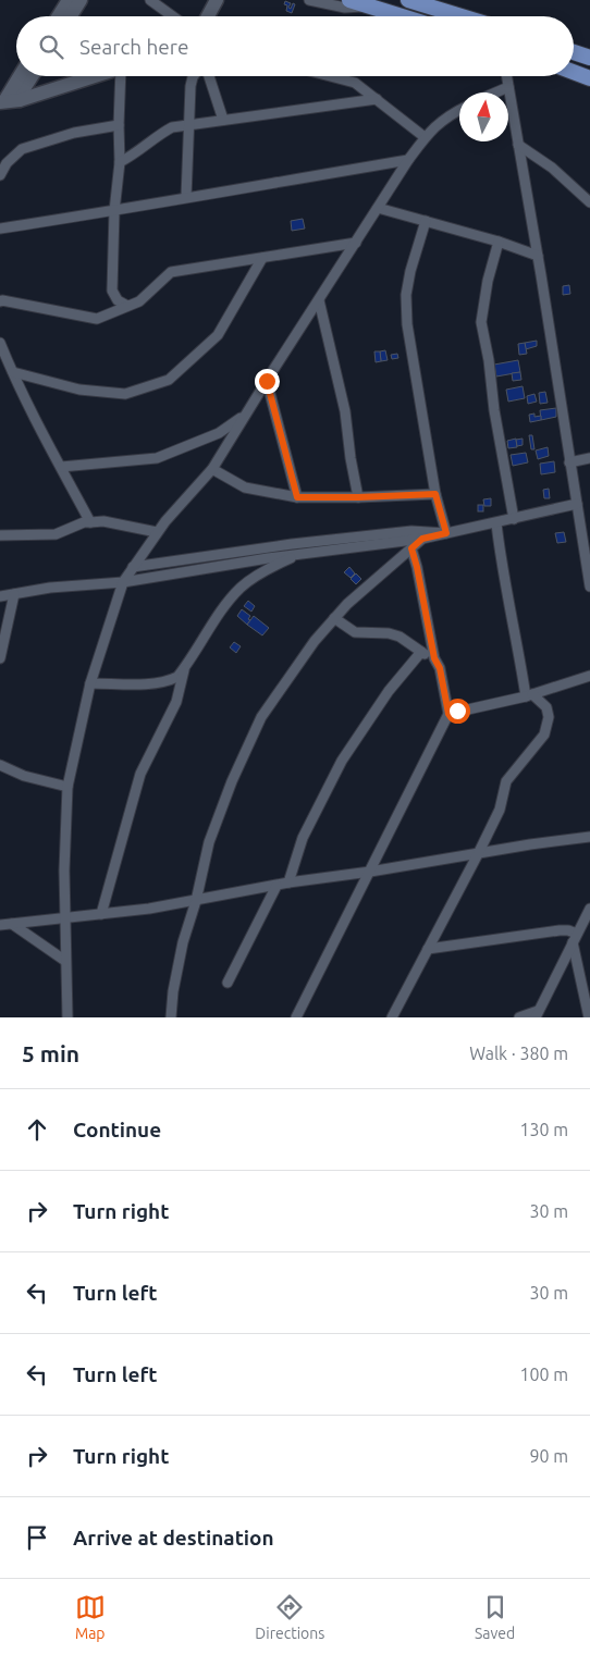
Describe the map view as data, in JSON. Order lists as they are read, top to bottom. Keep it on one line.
{"north":"top","page":{"search":"Search here","heading":["5 min","Walk · 380 m"],"list":[["Continue","130 m"],["Turn right","30 m"],["Turn left","30 m"],["Turn left","100 m"],["Turn right","90 m"],"Arrive at destination"],"nav":["Map","Directions","Saved"]}}
